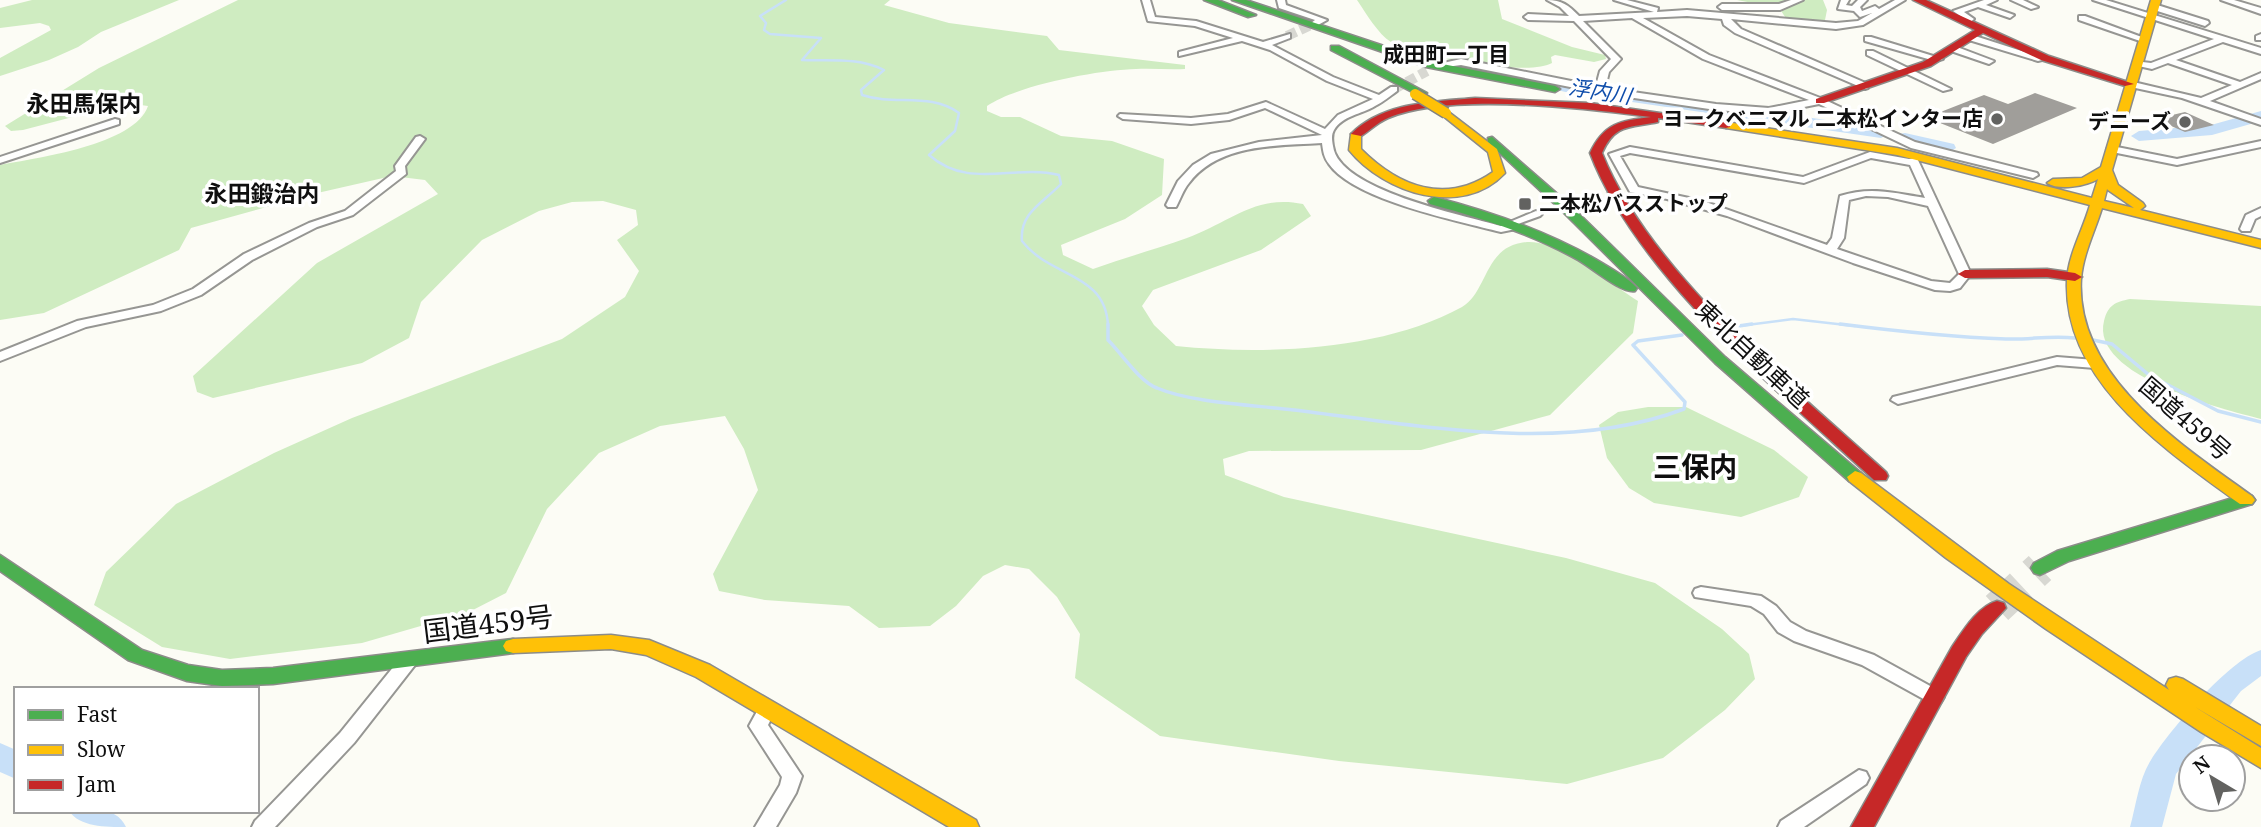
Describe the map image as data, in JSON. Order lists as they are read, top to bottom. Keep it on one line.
{"streets":{"main road":["東北自動車道","国道459号"]},"districts":["成田町一丁目","永田馬保内","永田鍛治内","三保内"],"water":["浮内川"],"places":{"other":["ヨークベニマル 二本松インター店","デニーズ"],"transit":["二本松バスストップ"]},"legend":["Fast","Slow","Jam"],"north":"top left"}
